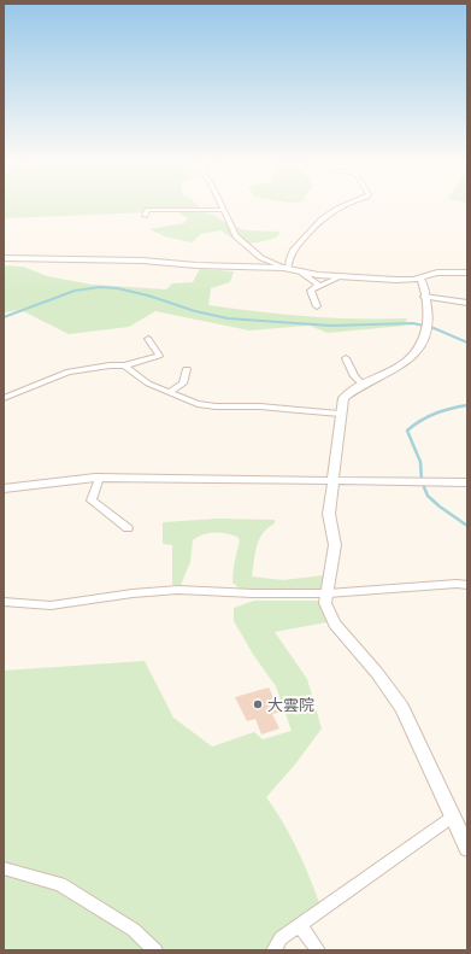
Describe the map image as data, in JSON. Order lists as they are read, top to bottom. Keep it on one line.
{"places":["大雲院"]}
